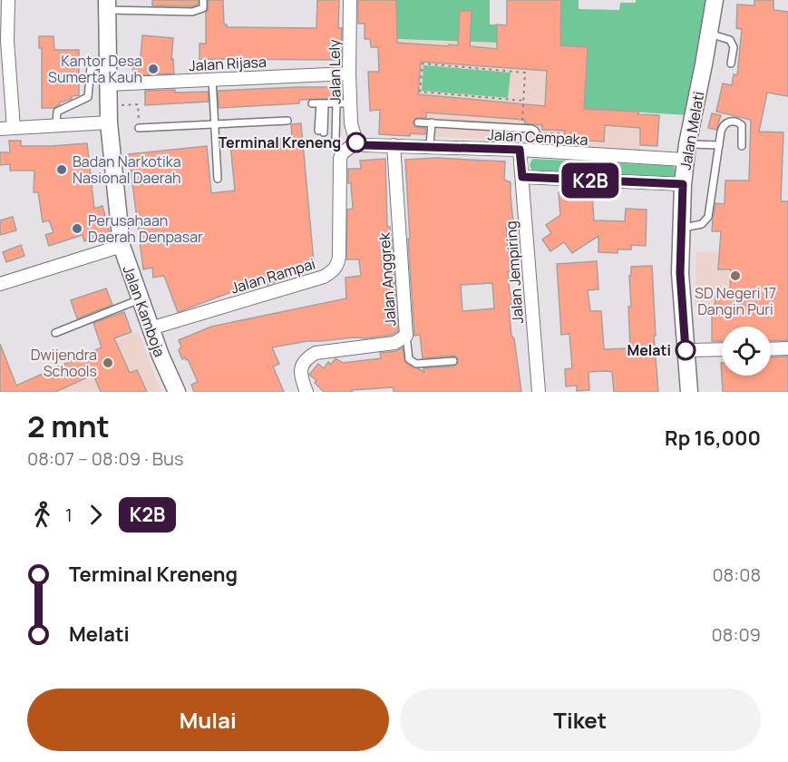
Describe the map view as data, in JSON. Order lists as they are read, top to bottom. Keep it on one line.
{"streets":{"street":["Jalan Rijasa","Jalan Lely","Jalan Melati","Jalan Cempaka","Jalan Jempiring","Jalan Rampai","Jalan Anggrek","Jalan Kamboja"]},"crossings":[["Jalan Rijasa","Jalan Lely"],["Jalan Rijasa","Jalan Kamboja"],["Jalan Lely","Jalan Cempaka"],["Jalan Lely","Jalan Rampai"],["Jalan Melati","Jalan Cempaka"],["Jalan Cempaka","Jalan Jempiring"],["Jalan Cempaka","Jalan Rampai"],["Jalan Cempaka","Jalan Anggrek"],["Jalan Rampai","Jalan Kamboja"]],"places":["Kantor Desa Sumerta Kauh","Terminal Kreneng","Badan Narkotika Nasional Daerah","Perusahaan Daerah Denpasar","SD Negeri 17 Dangin Puri","Melati","Dwijendra Schools"],"lines":["bus line K2B"],"page":{"on_map":"K2B","heading":["2 mnt","08:07 – 08:09 · Bus","Rp 16,000"],"legs":["1","K2B"],"list":[{"name":"Terminal Kreneng","value":"08:08"},{"name":"Melati","value":"08:09"}],"buttons":["Mulai","Tiket"]}}
